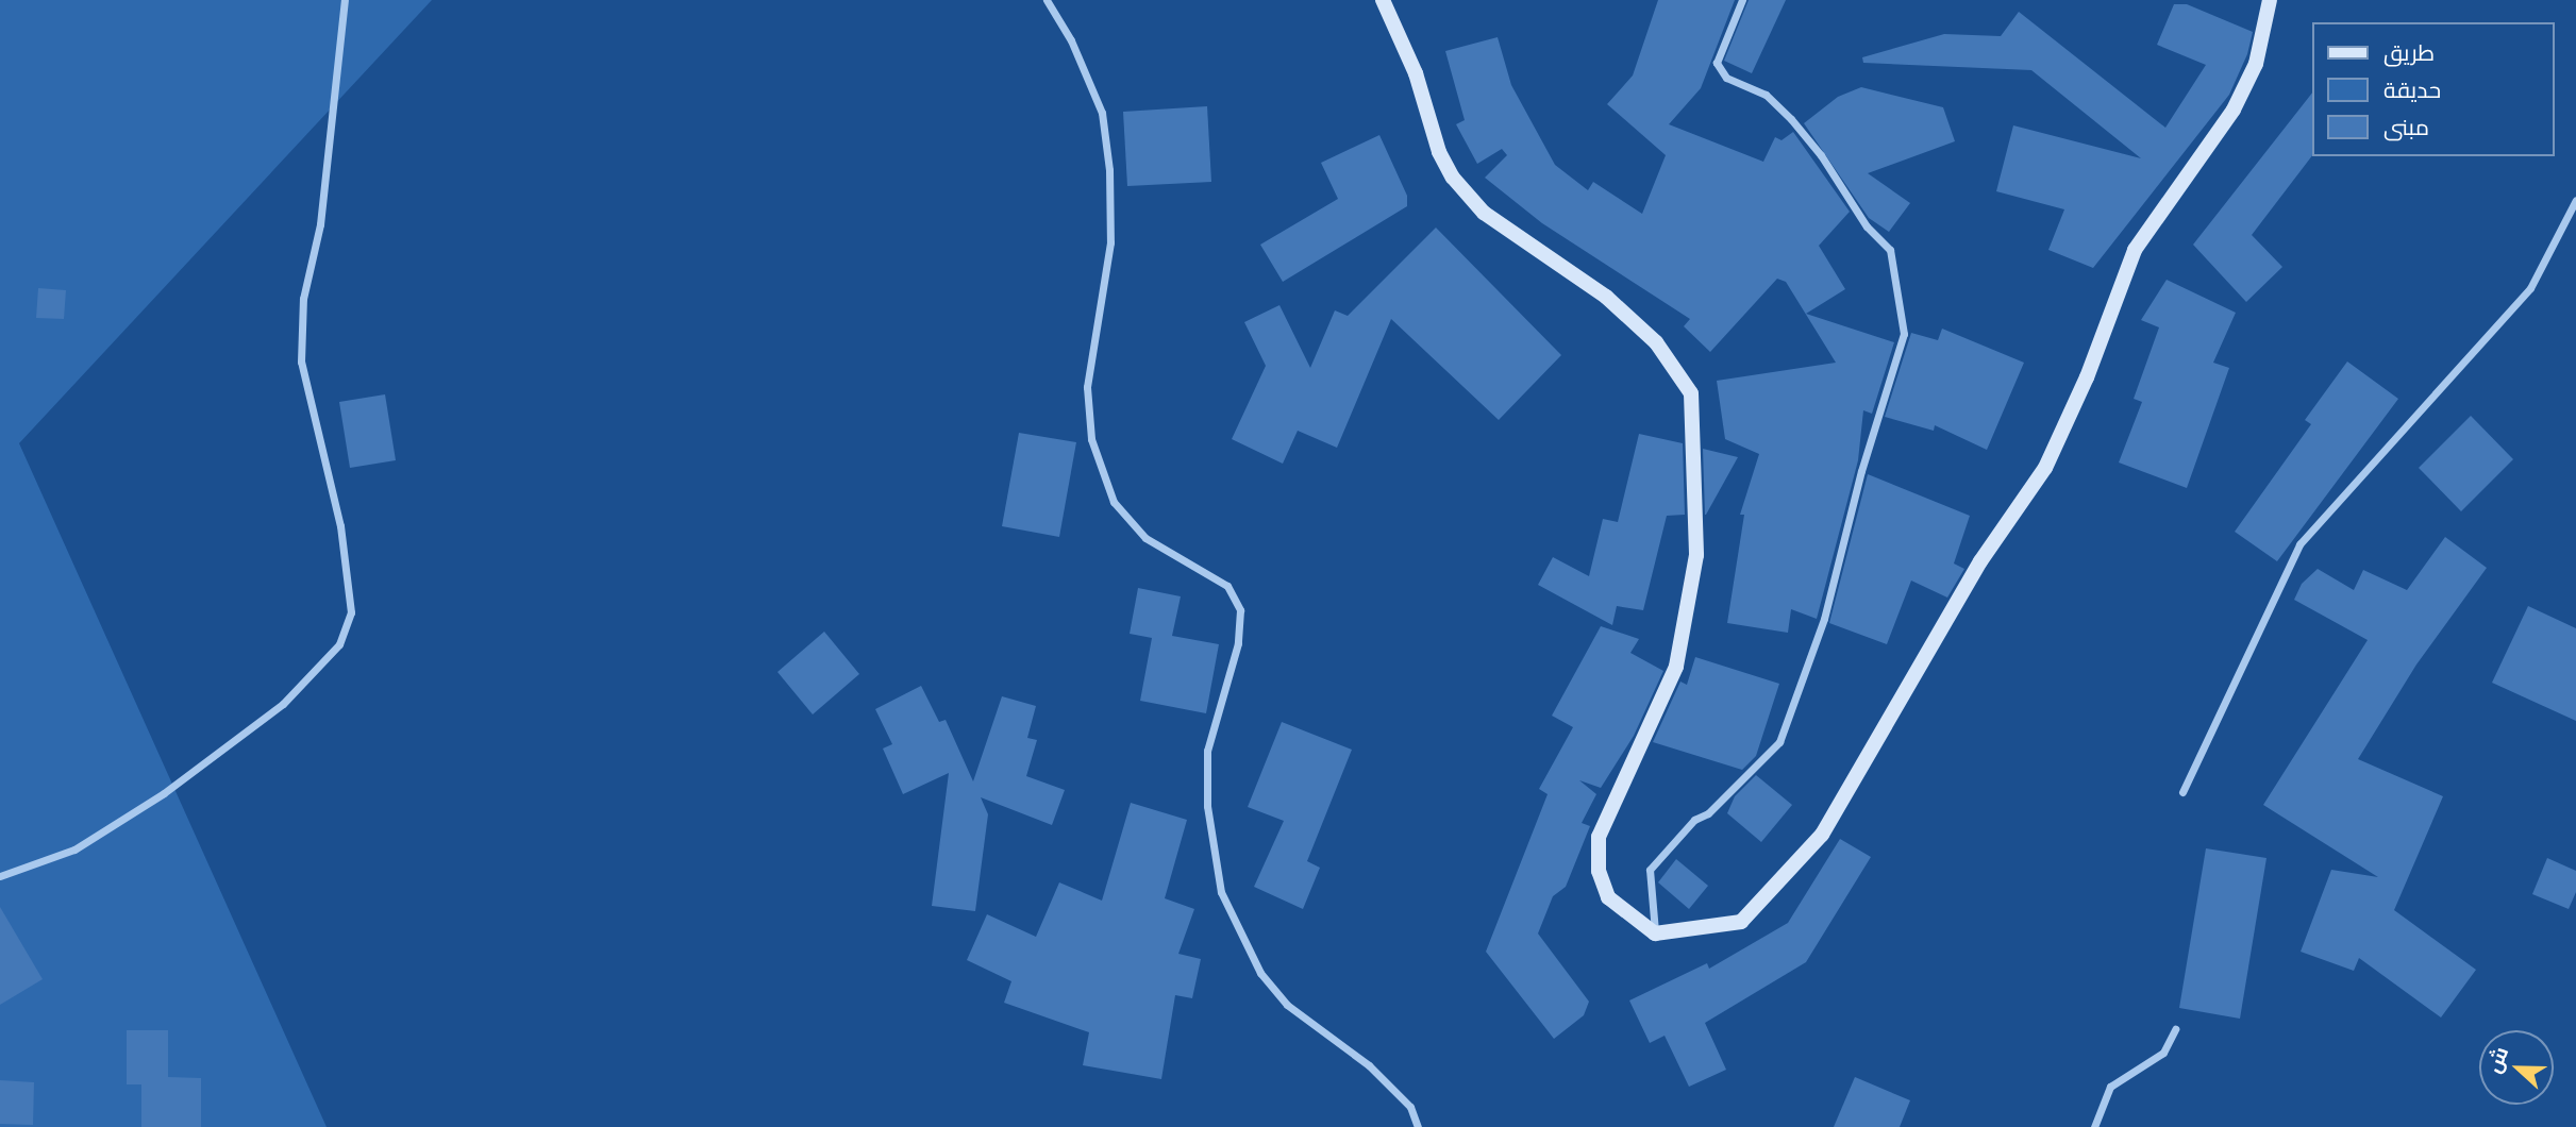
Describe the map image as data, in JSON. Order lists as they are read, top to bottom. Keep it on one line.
{"legend":["طريق","حديقة","مبنى"],"north":"left"}
